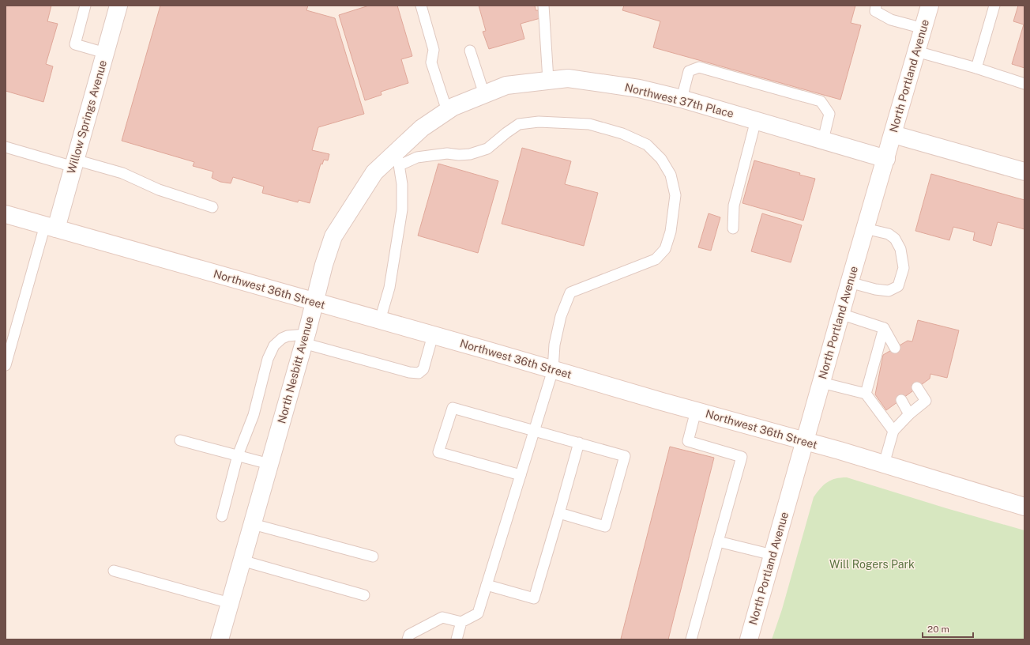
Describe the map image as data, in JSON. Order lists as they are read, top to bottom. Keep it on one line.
{"streets":{"main road":["North Portland Avenue","Northwest 37th Place","Willow Springs Avenue","Northwest 36th Street","North Nesbitt Avenue"]},"crossings":[["North Portland Avenue","Northwest 37th Place"],["North Portland Avenue","Northwest 36th Street"],["Northwest 37th Place","North Nesbitt Avenue"],["Willow Springs Avenue","Northwest 36th Street"],["Northwest 36th Street","North Nesbitt Avenue"]],"parks":["Will Rogers Park"],"scale_bar":"20 m"}
